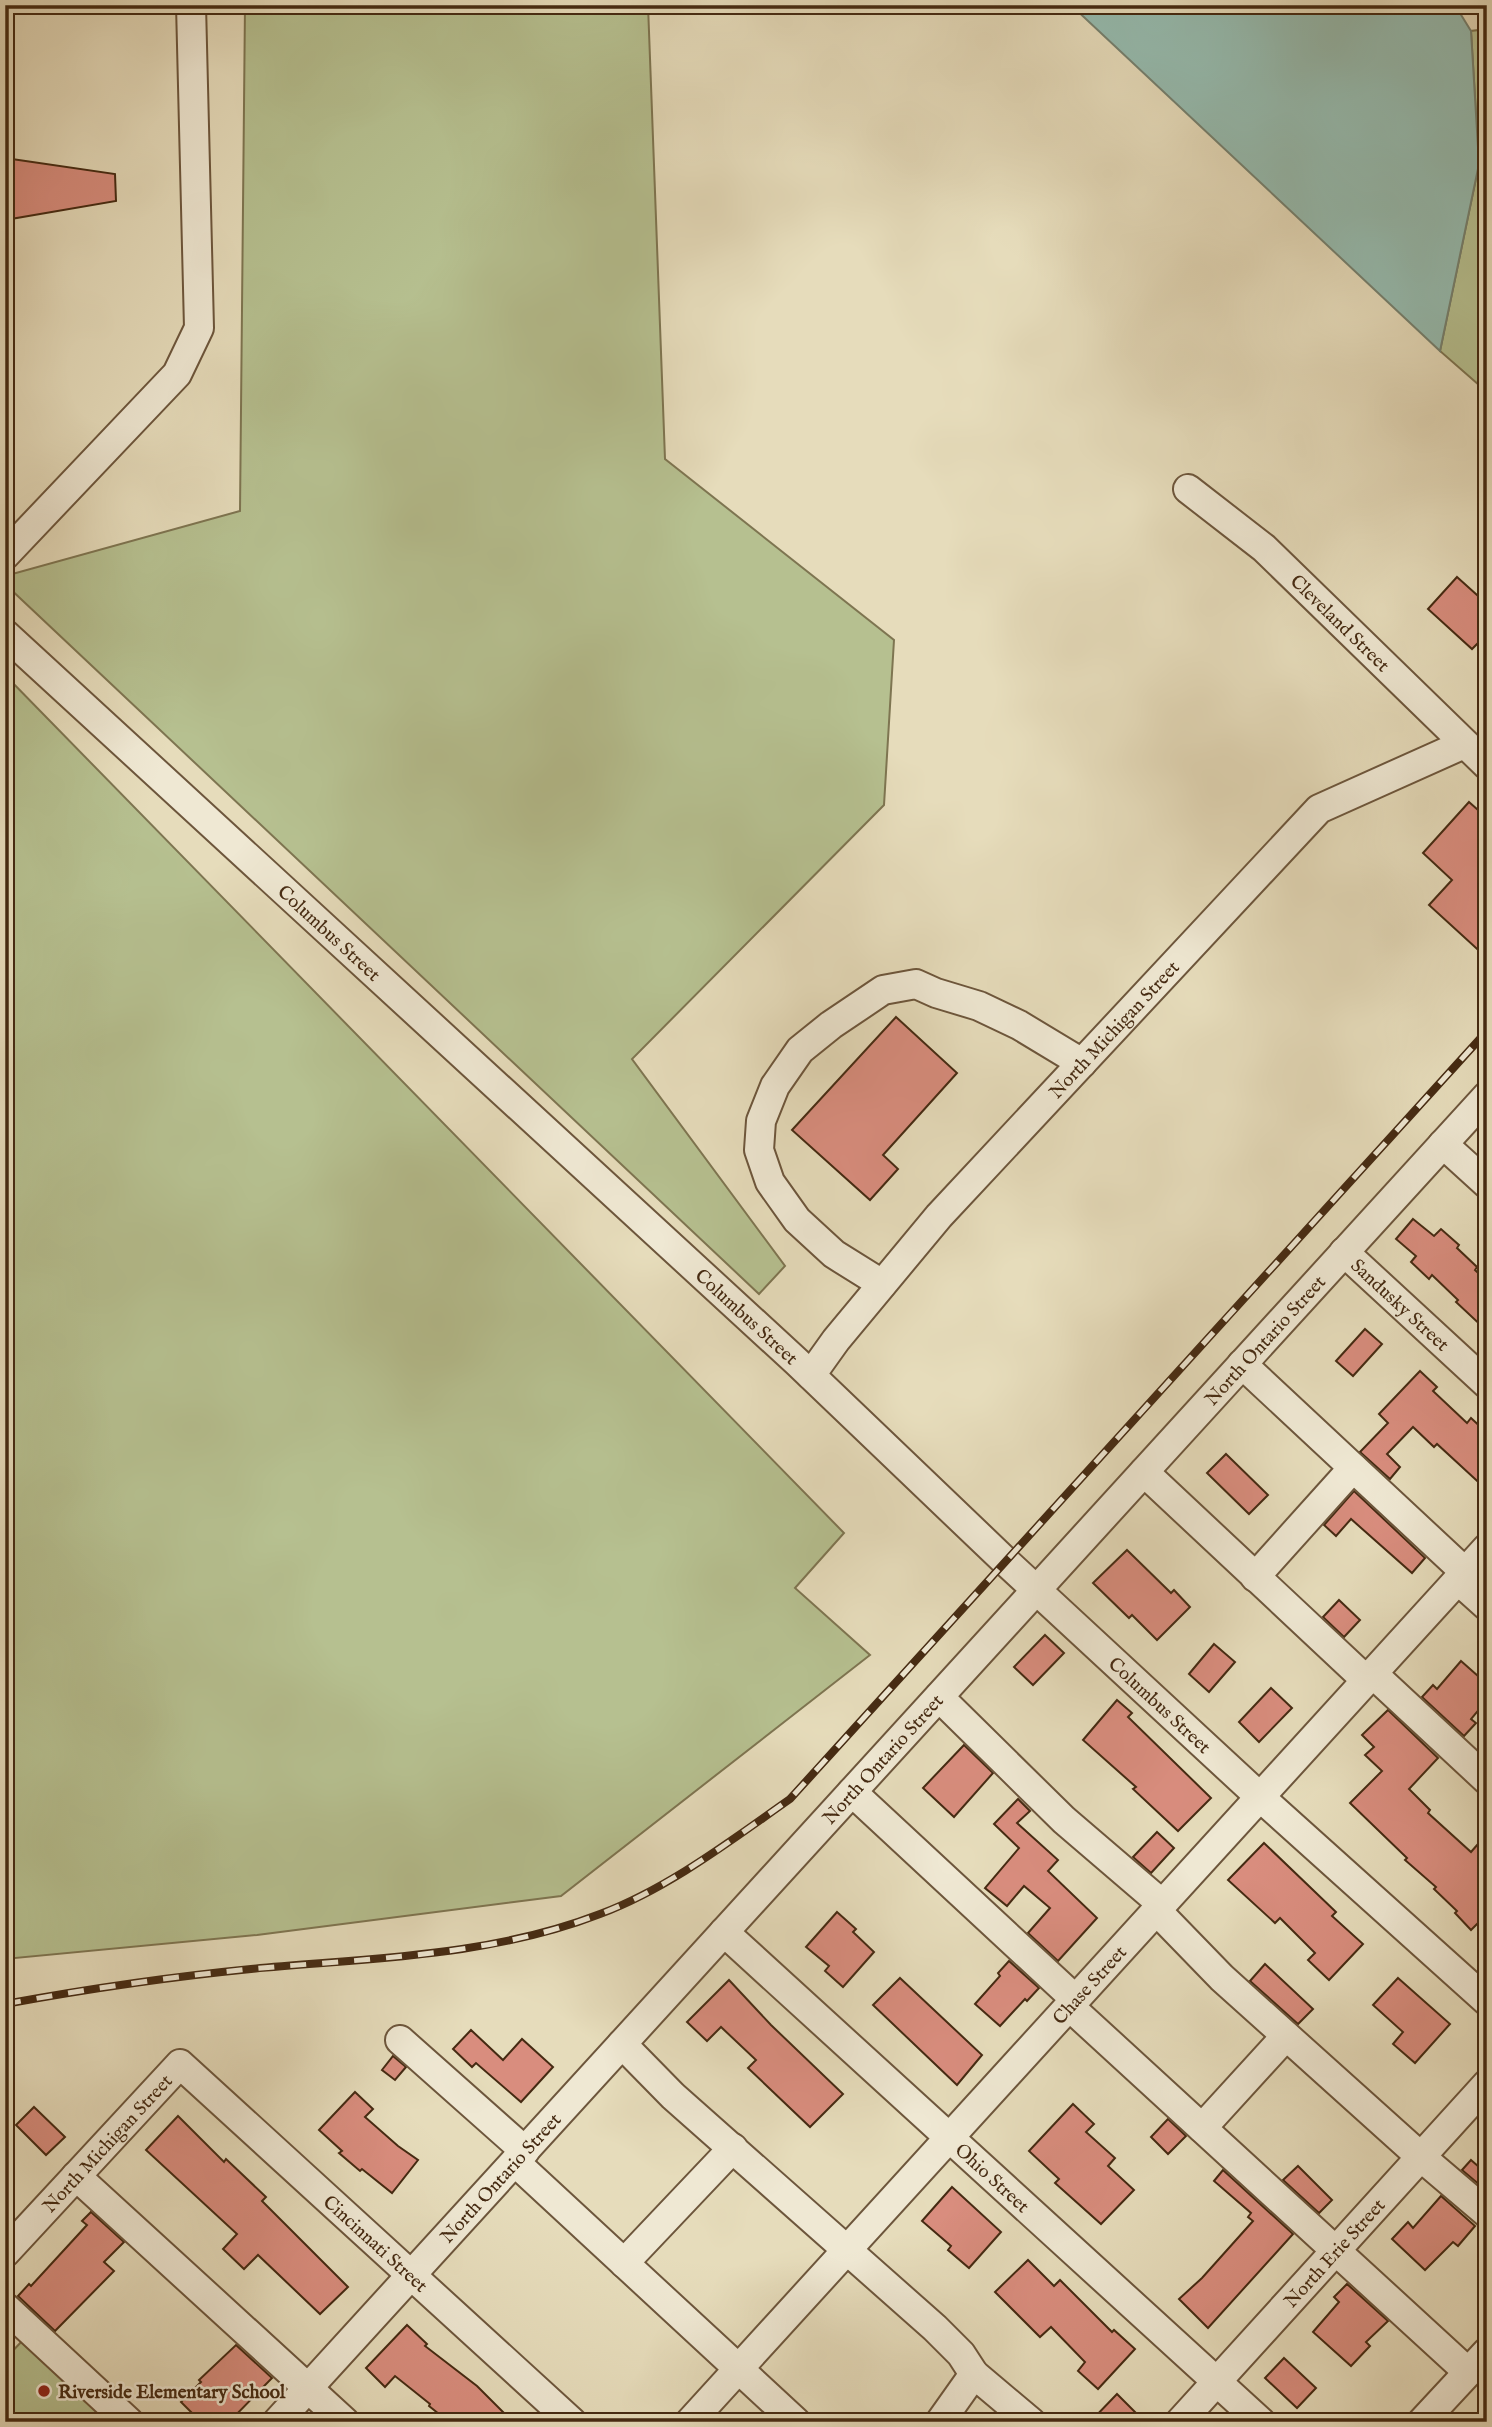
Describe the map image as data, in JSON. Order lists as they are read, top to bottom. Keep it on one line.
{"streets":{"street":["Cleveland Street","Columbus Street","North Michigan Street","Sandusky Street","North Ontario Street","Chase Street","Ohio Street","Cincinnati Street","North Erie Street"]},"crossings":[["Cleveland Street","North Michigan Street"],["Columbus Street","North Michigan Street"],["Columbus Street","North Ontario Street"],["Columbus Street","Chase Street"],["North Michigan Street","Cincinnati Street"],["Sandusky Street","North Ontario Street"],["North Ontario Street","Ohio Street"],["North Ontario Street","Cincinnati Street"],["Chase Street","Ohio Street"],["Ohio Street","North Erie Street"]],"places":["Riverside Elementary School"]}
